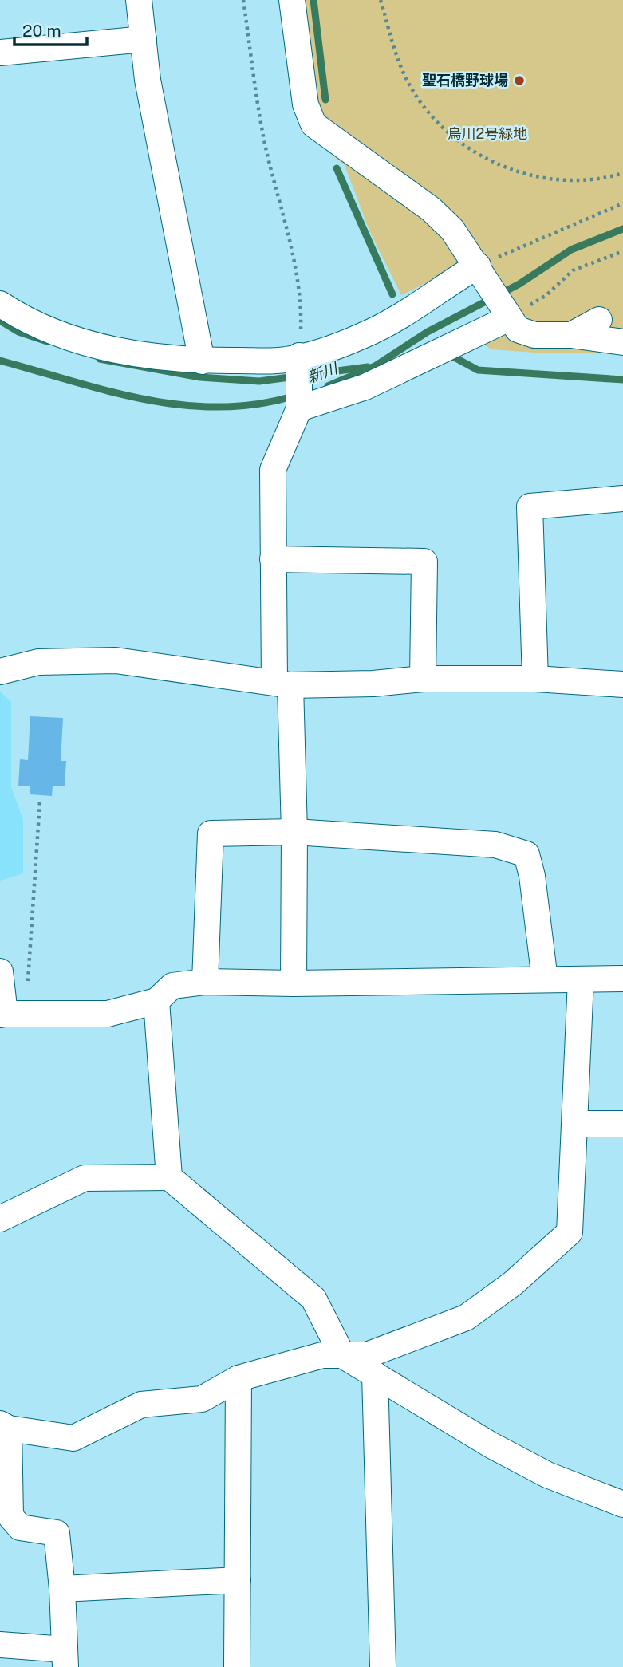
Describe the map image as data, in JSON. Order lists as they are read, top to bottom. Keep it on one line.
{"water":["新川"],"parks":["烏川2号緑地"],"places":["聖石橋野球場"],"scale_bar":"20 m"}
